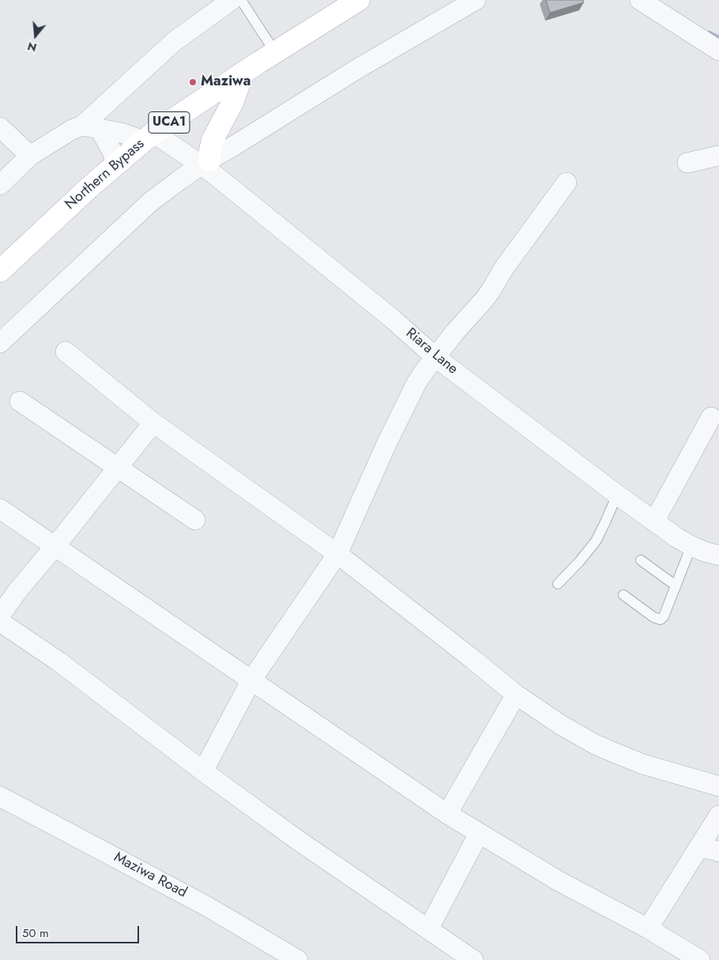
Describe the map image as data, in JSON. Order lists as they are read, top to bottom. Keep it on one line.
{"streets":{"main road":["UCA1","Northern Bypass"],"street":["Riara Lane","Maziwa Road"]},"crossings":[["Northern Bypass","Riara Lane"]],"places":["Maziwa"],"scale_bar":"50 m","north":"bottom"}
